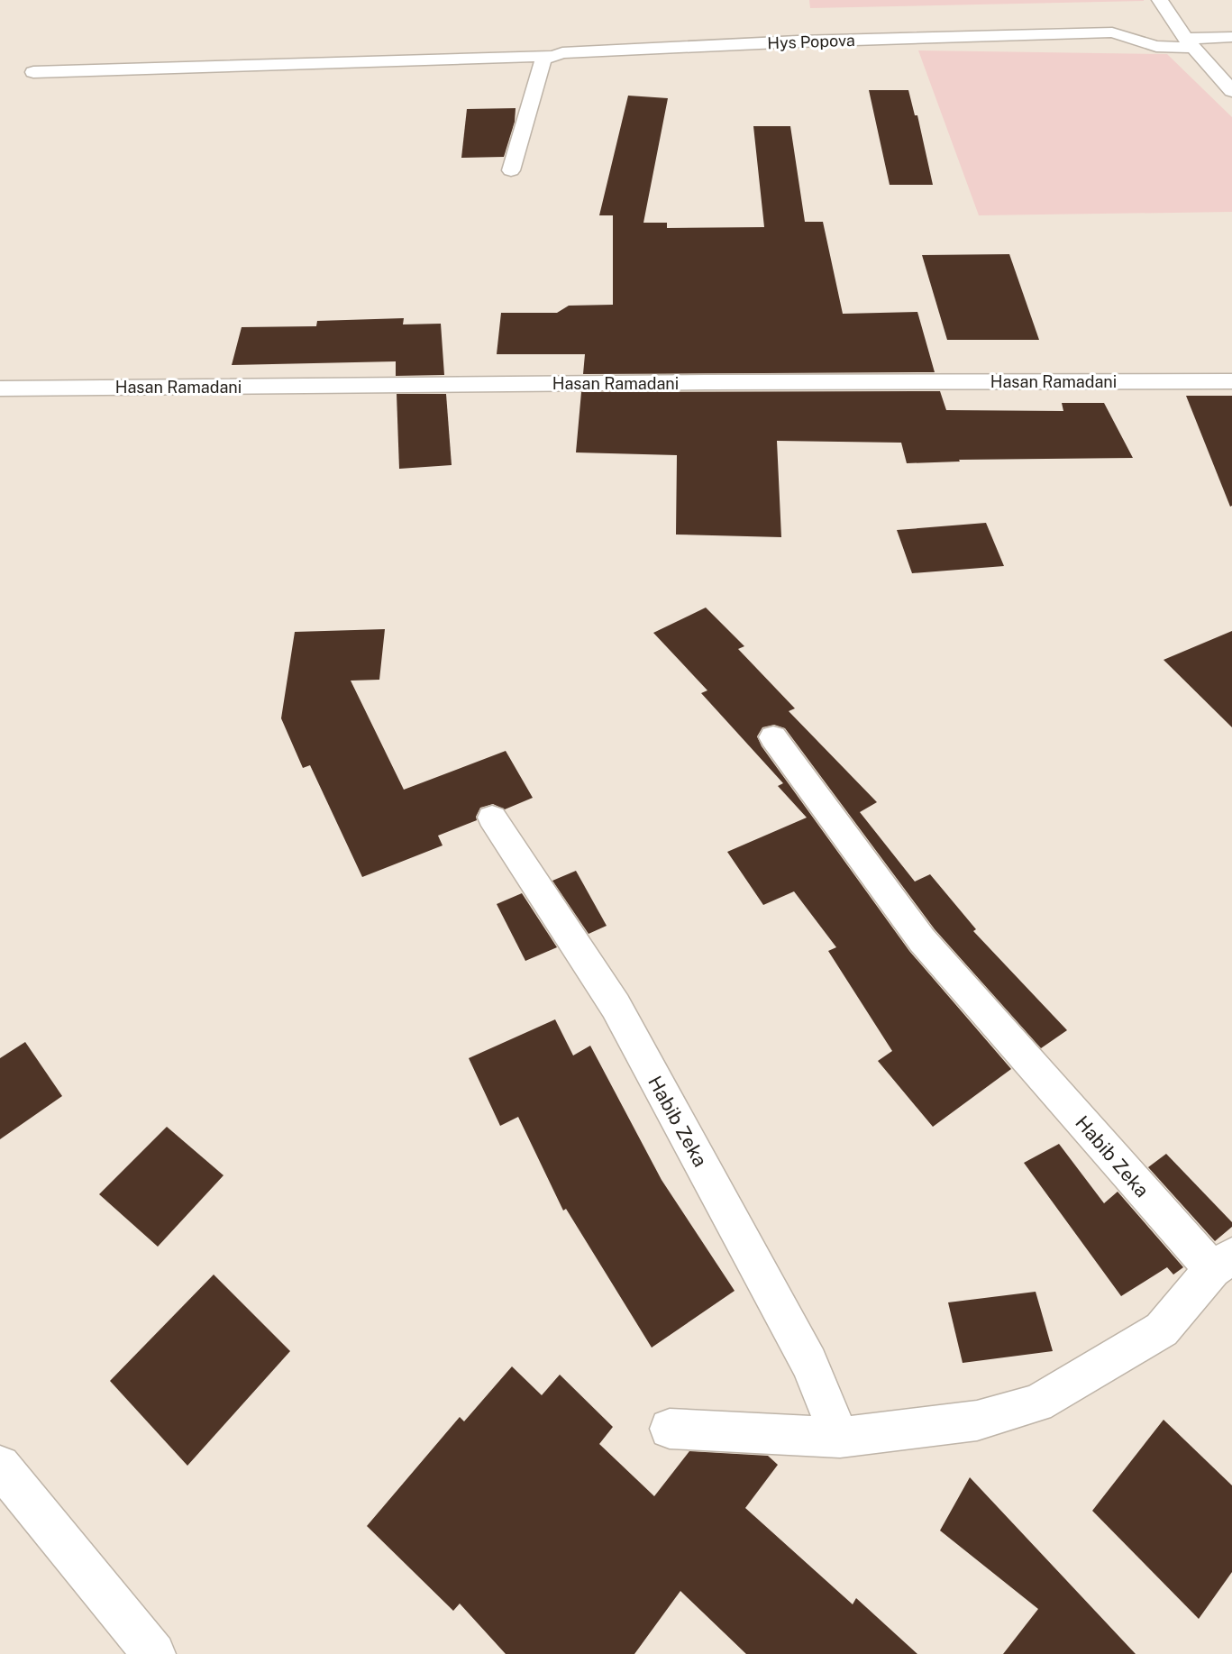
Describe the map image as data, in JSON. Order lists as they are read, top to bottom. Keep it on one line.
{"streets":{"street":["Hys Popova","Hasan Ramadani","Habib Zeka"]}}
